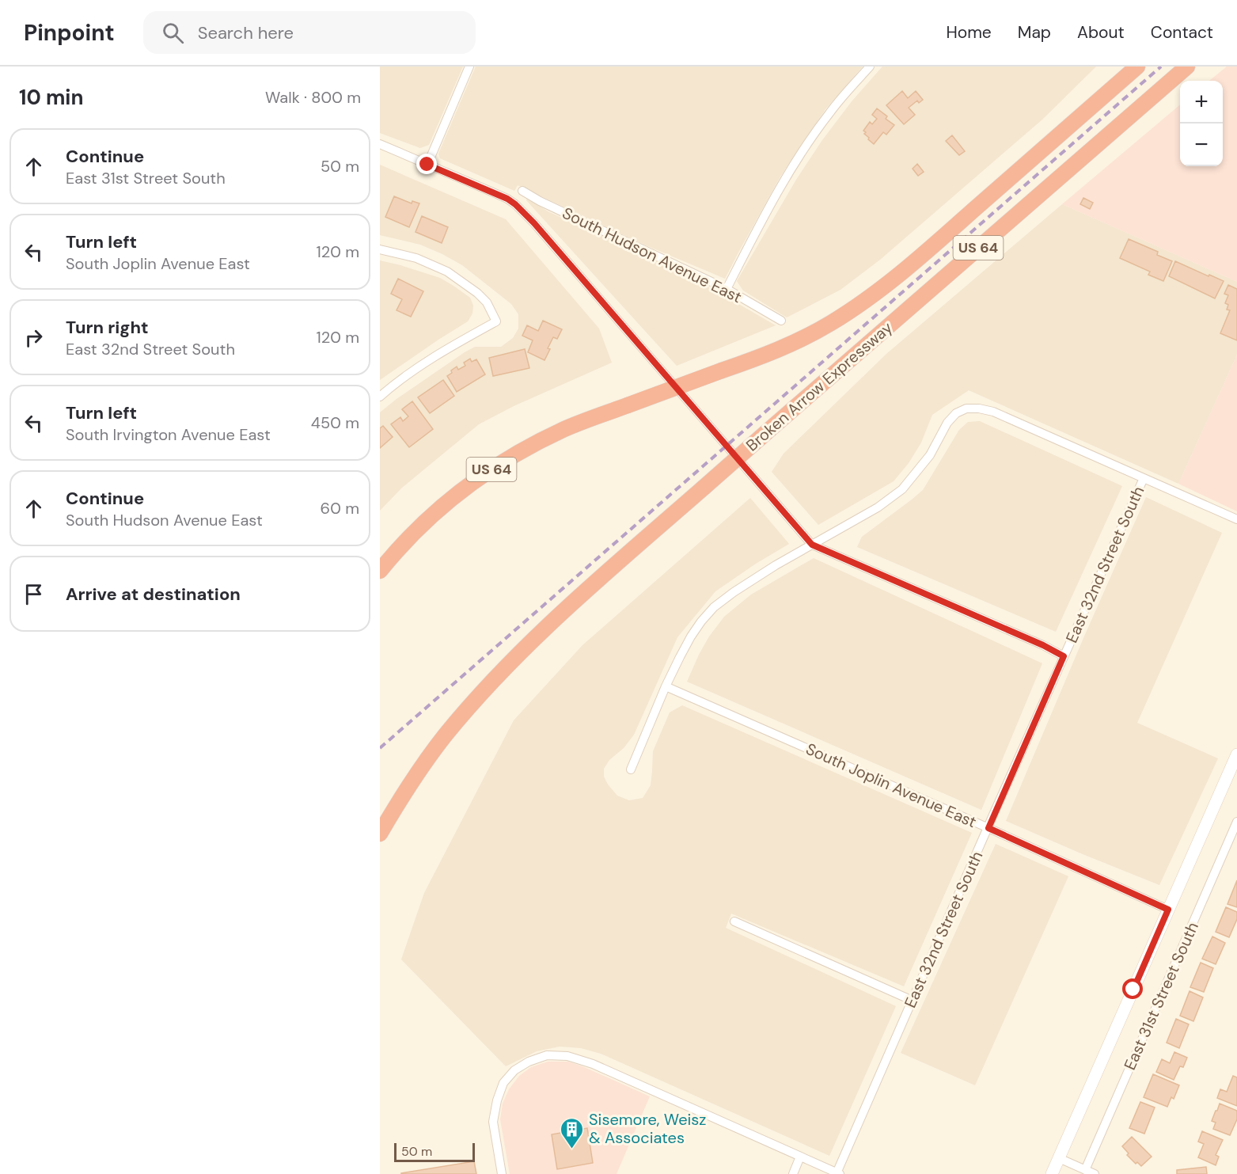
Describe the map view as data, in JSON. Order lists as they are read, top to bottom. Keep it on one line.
{"streets":{"highway":["US 64","Broken Arrow Expressway"],"main road":["East 31st Street South"],"street":["South Hudson Avenue East","East 32nd Street South","South Joplin Avenue East"]},"crossings":[["East 32nd Street South","South Joplin Avenue East"],["South Joplin Avenue East","East 31st Street South"]],"places":{"building":["Sisemore, Weisz & Associates"]},"scale_bar":"50 m","page":{"header":"Pinpoint","search":"Search here","nav":["Home","Map","About","Contact"],"heading":["10 min","Walk · 800 m"],"map_buttons":["+","−"],"list":[["Continue","East 31st Street South","50 m"],["Turn left","South Joplin Avenue East","120 m"],["Turn right","East 32nd Street South","120 m"],["Turn left","South Irvington Avenue East","450 m"],["Continue","South Hudson Avenue East","60 m"],"Arrive at destination"],"scale":"50 m"}}
